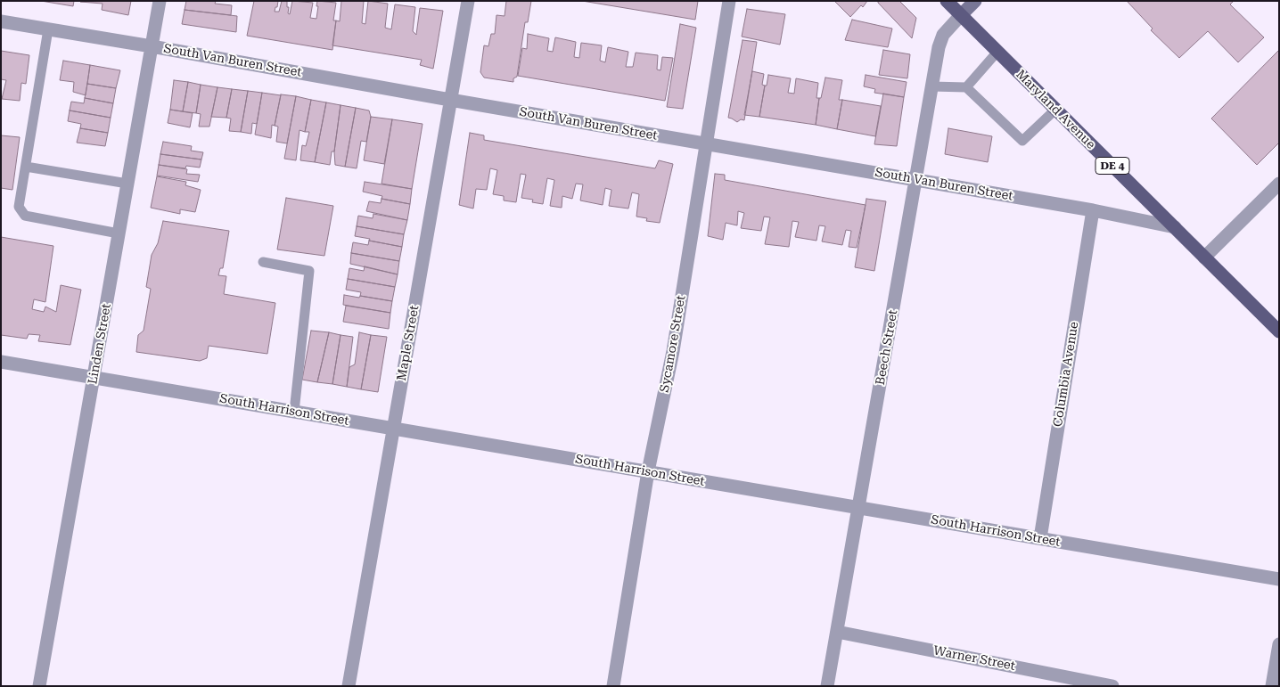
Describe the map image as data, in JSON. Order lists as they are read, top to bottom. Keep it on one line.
{"streets":{"main road":["Maryland Avenue","DE 4"],"street":["South Van Buren Street","Maple Street","Linden Street","Sycamore Street","Beech Street","Columbia Avenue","South Harrison Street","Warner Street"]},"crossings":[["South Van Buren Street","Maryland Avenue"],["South Van Buren Street","Maple Street"],["South Van Buren Street","Linden Street"],["South Van Buren Street","Sycamore Street"],["South Van Buren Street","Beech Street"],["South Van Buren Street","Columbia Avenue"],["Maryland Avenue","Beech Street"],["Maple Street","South Harrison Street"],["Linden Street","South Harrison Street"],["Sycamore Street","South Harrison Street"],["Beech Street","South Harrison Street"],["Beech Street","Warner Street"],["Columbia Avenue","South Harrison Street"]]}
